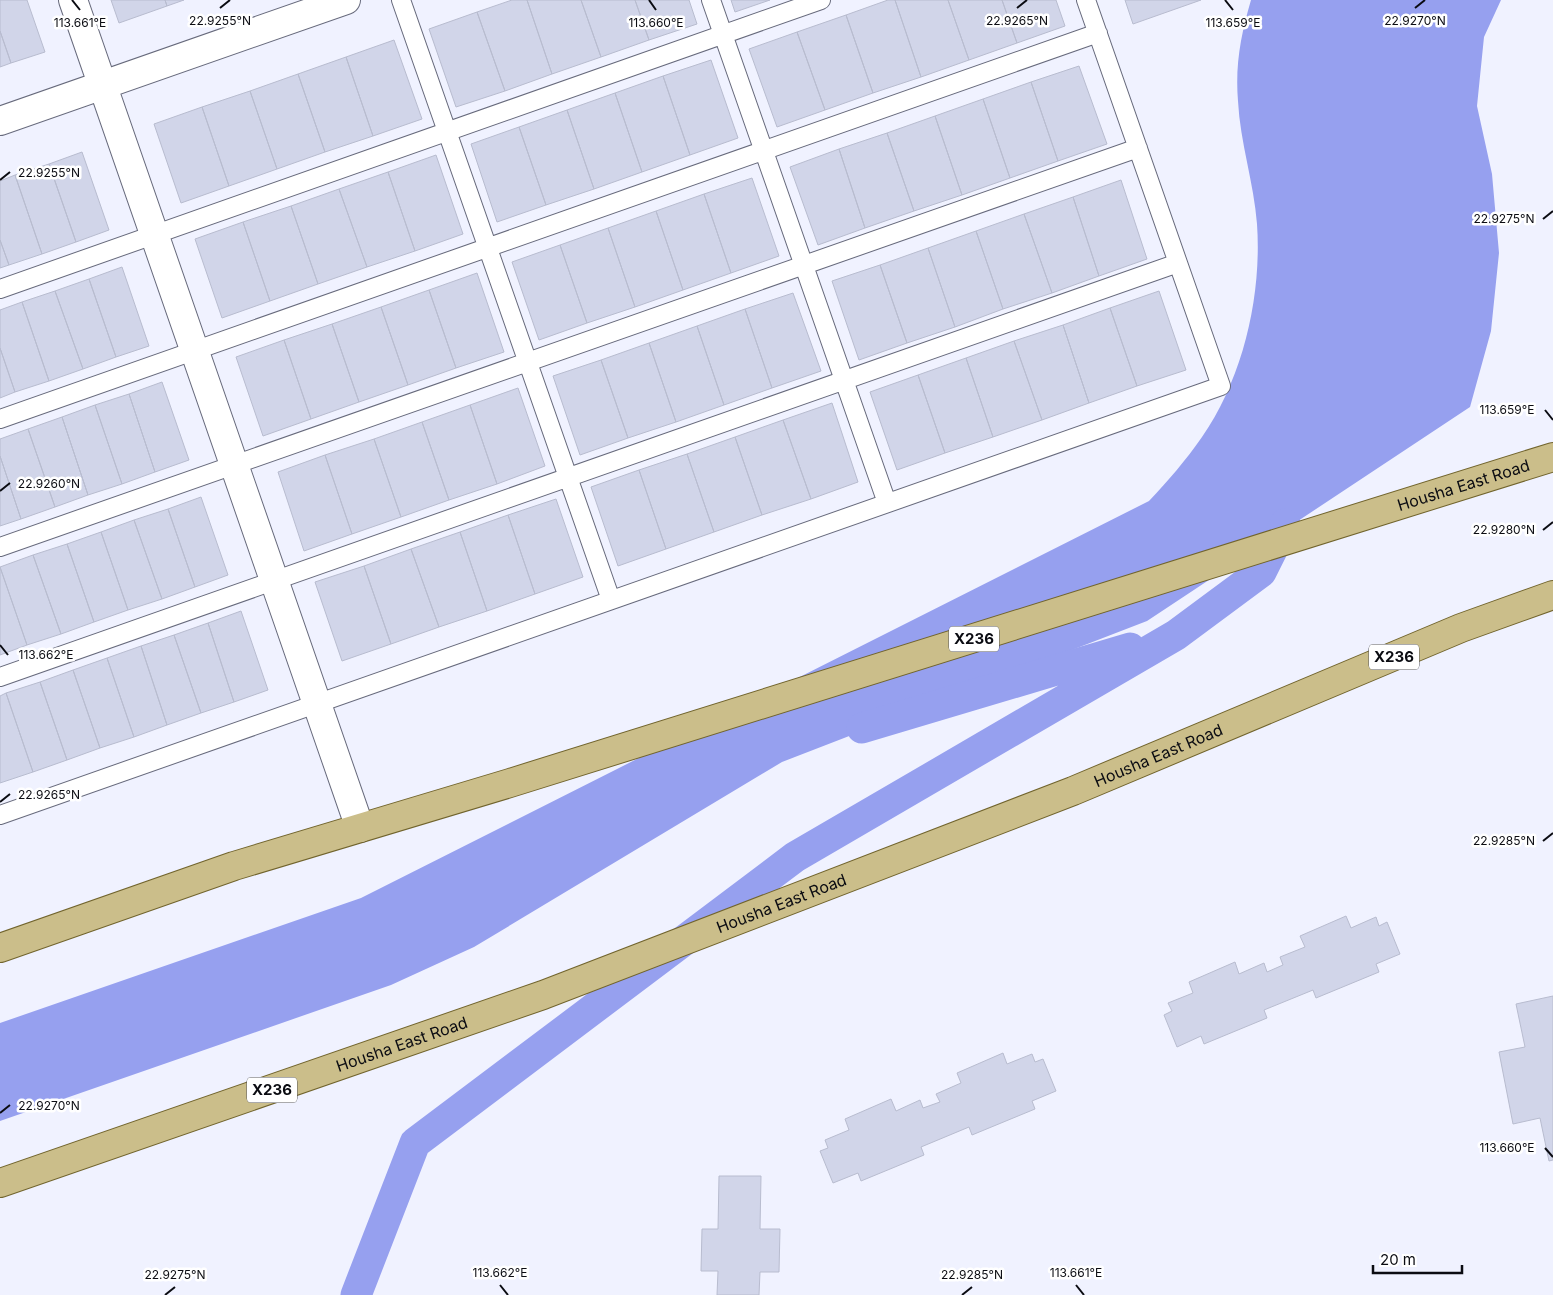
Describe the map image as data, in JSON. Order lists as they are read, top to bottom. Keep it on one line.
{"streets":{"main road":["Housha East Road","X236"]},"scale_bar":"20 m","coordinates":["22.9255°N","22.9265°N","22.9270°N","113.661°E","113.660°E","113.659°E","22.9275°N","22.9260°N","22.9280°N","113.662°E","22.9285°N"]}
